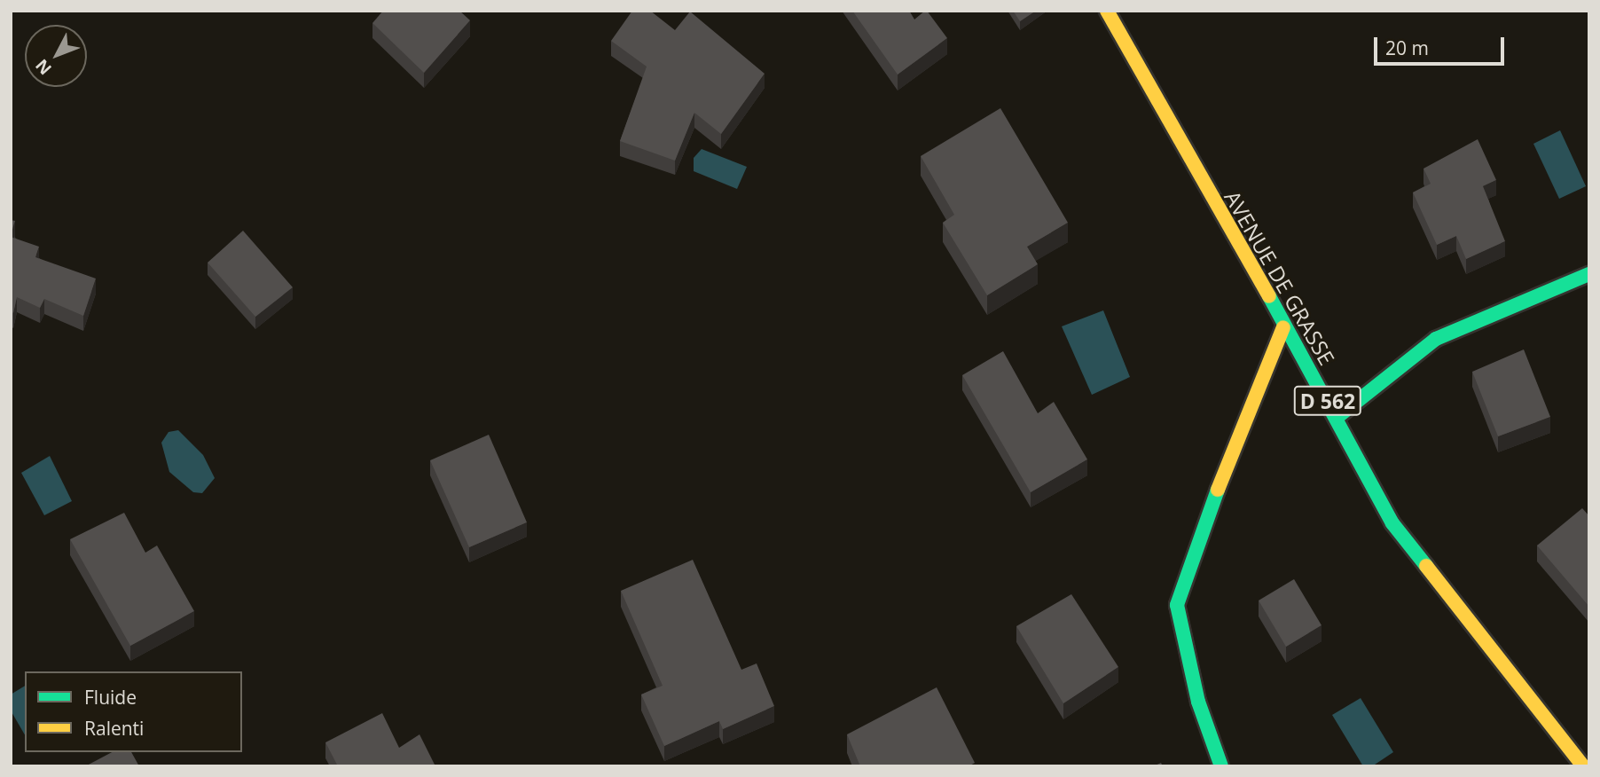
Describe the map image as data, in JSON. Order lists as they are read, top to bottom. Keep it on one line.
{"streets":{"main road":["AVENUE DE GRASSE","D 562"]},"legend":["Fluide","Ralenti"],"scale_bar":"20 m","north":"bottom left"}
